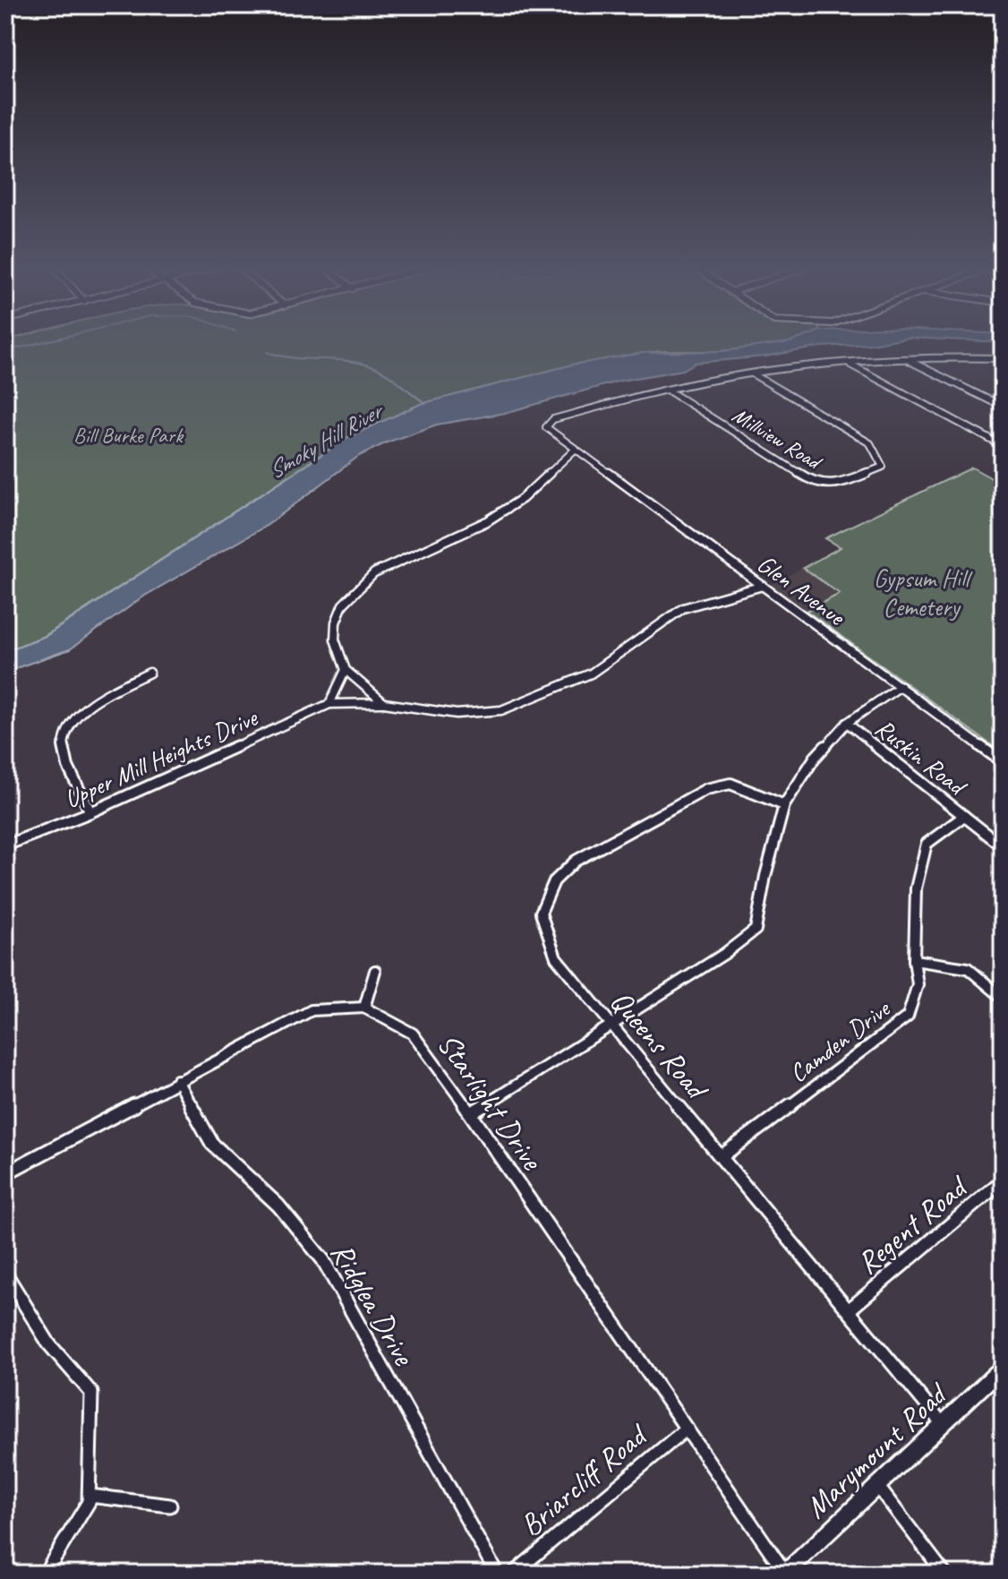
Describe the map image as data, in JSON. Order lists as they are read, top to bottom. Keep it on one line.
{"streets":{"street":["Millview Road","Glen Avenue","Ruskin Road","Upper Mill Heights Drive","Camden Drive","Queens Road","Starlight Drive","Regent Road","Ridglea Drive","Marymount Road","Briarcliff Road"]},"crossings":[["Millview Road","Glen Avenue"],["Glen Avenue","Upper Mill Heights Drive"],["Ruskin Road","Camden Drive"],["Camden Drive","Queens Road"],["Queens Road","Regent Road"],["Queens Road","Marymount Road"],["Starlight Drive","Marymount Road"],["Starlight Drive","Briarcliff Road"]],"water":["Smoky Hill River"],"parks":["Bill Burke Park","Gypsum Hill Cemetery"]}
